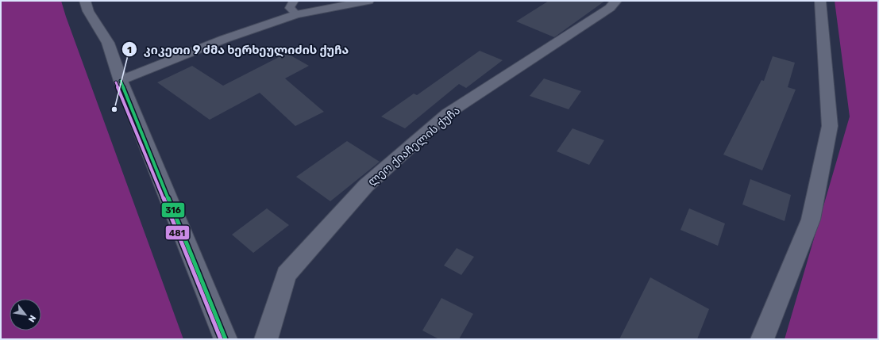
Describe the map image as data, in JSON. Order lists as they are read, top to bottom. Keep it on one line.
{"streets":{"street":["ლეო ქიაჩელის ქუჩა"]},"places":["კიკეთი 9 ძმა ხერხეულიძის ქუჩა"],"lines":["transit line 316","transit line 481"],"north":"bottom right"}
